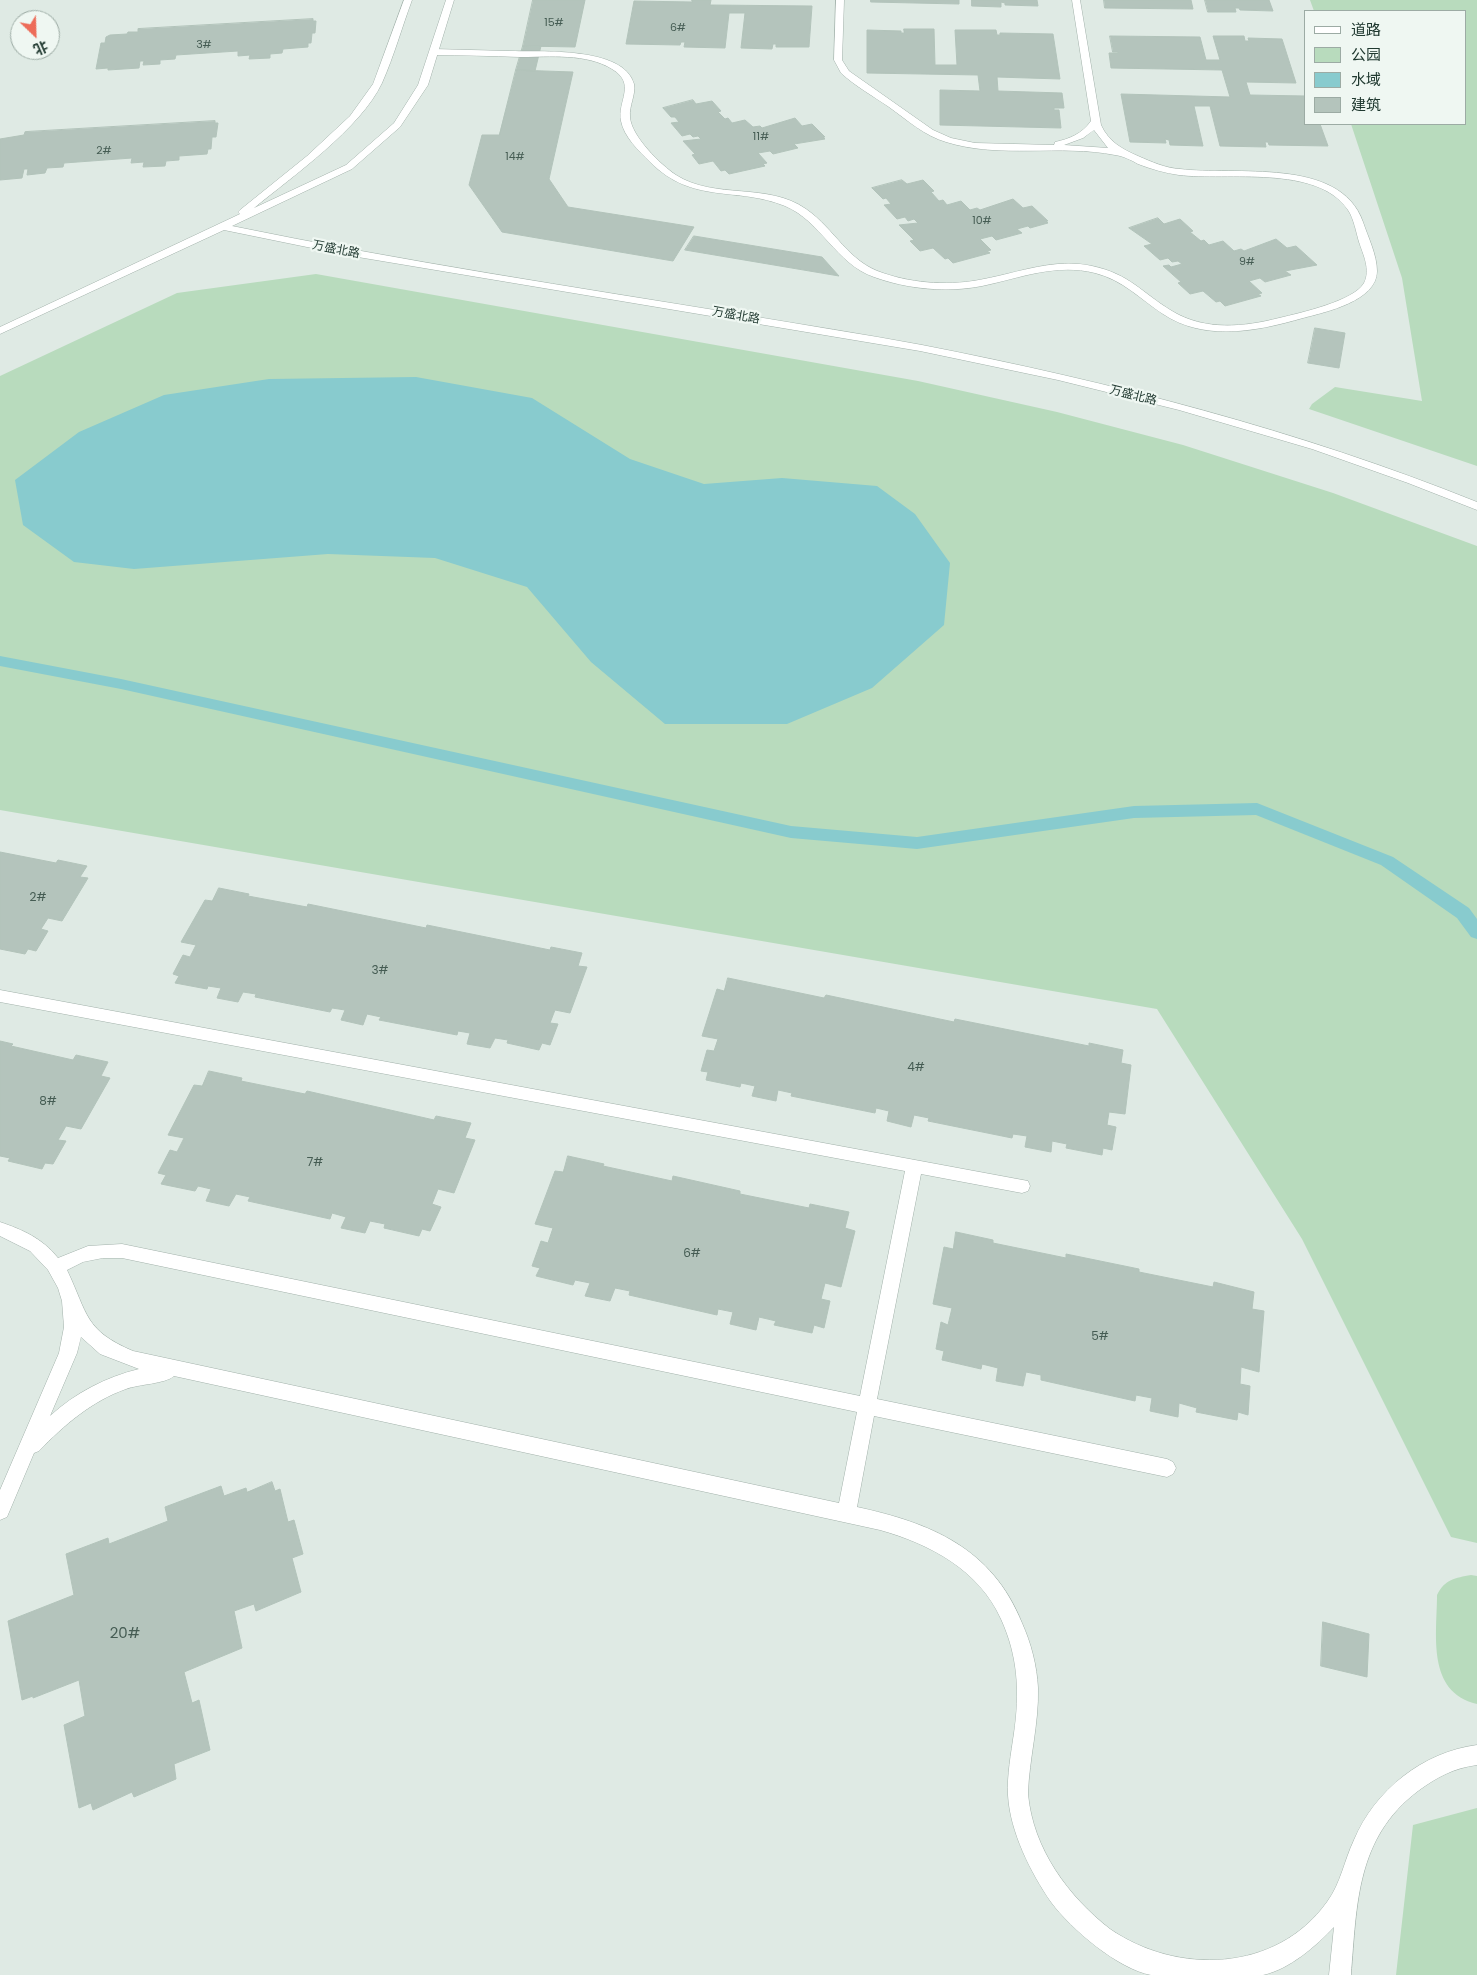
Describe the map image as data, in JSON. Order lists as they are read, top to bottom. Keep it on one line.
{"streets":{"street":["万盛北路"]},"house_numbers":["15#","6#","3#","11#","2#","14#","10#","9#","2#","3#","4#","8#","7#","6#","5#","20#"],"legend":["道路","公园","水域","建筑"],"north":"bottom right"}
